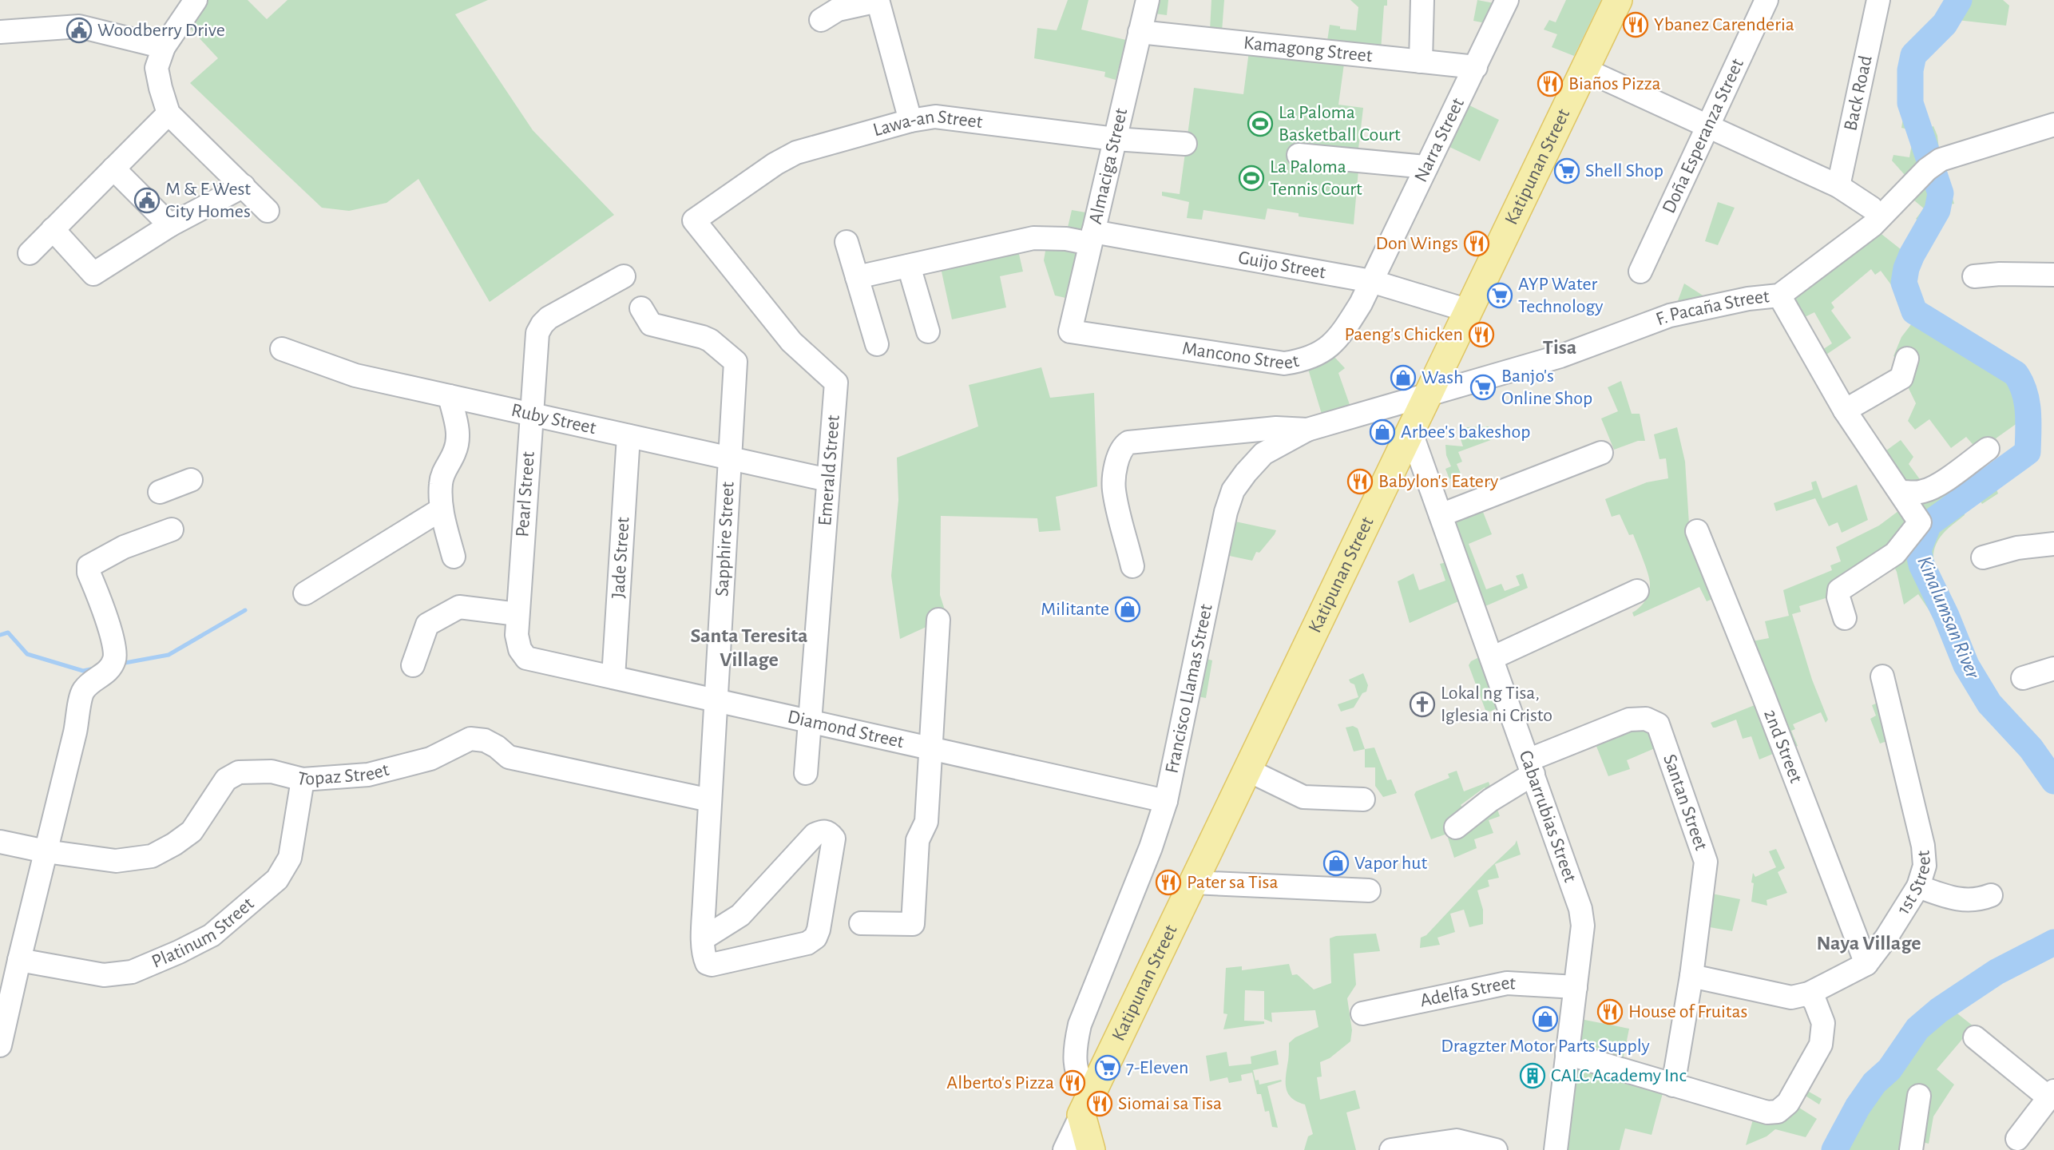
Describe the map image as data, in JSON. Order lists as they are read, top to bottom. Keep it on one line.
{"streets":{"main road":["Katipunan Street"],"street":["Kamagong Street","Back Road","Lawa-an Street","Doña Esperanza Street","Narra Street","Almaciga Street","Guijo Street","F. Pacaña Street","Mancono Street","Ruby Street","Emerald Street","Pearl Street","Sapphire Street","Jade Street","Francisco Llamas Street","Diamond Street","2nd Street","Topaz Street","Santan Street","Cabarrubias Street","1st Street","Platinum Street","Adelfa Street"]},"crossings":[["Kamagong Street","Narra Street"],["Kamagong Street","Almaciga Street"],["Lawa-an Street","Almaciga Street"],["Lawa-an Street","Emerald Street"],["Narra Street","Guijo Street"],["Narra Street","Mancono Street"],["Almaciga Street","Guijo Street"],["Almaciga Street","Mancono Street"],["Katipunan Street","Guijo Street"],["Katipunan Street","F. Pacaña Street"],["Katipunan Street","Francisco Llamas Street"],["Katipunan Street","Cabarrubias Street"],["Guijo Street","Mancono Street"],["F. Pacaña Street","Francisco Llamas Street"],["Ruby Street","Emerald Street"],["Ruby Street","Pearl Street"],["Ruby Street","Sapphire Street"],["Ruby Street","Jade Street"],["Emerald Street","Diamond Street"],["Pearl Street","Diamond Street"],["Sapphire Street","Diamond Street"],["Sapphire Street","Topaz Street"],["Jade Street","Diamond Street"],["Francisco Llamas Street","Diamond Street"],["2nd Street","1st Street"],["Topaz Street","Platinum Street"],["Santan Street","Cabarrubias Street"],["Santan Street","1st Street"],["Cabarrubias Street","Adelfa Street"]],"districts":["Tisa","Santa Teresita Village","Naya Village"],"water":["Kinalumsan River"],"places":{"restaurant":["Ybanez Carenderia","Biaños Pizza","Don Wings","Paeng's Chicken","Babylon's Eatery","Pater sa Tisa","House of Fruitas","Alberto's Pizza","Siomai sa Tisa"],"public building":["Woodberry Drive","M & E West City Homes"],"sports":["La Paloma Basketball Court","La Paloma Tennis Court"],"supermarket":["Shell Shop","AYP Water Technology","Banjo's Online Shop","7-Eleven"],"shop":["Wash","Arbee's bakeshop","Militante","Vapor hut","Dragzter Motor Parts Supply"],"church":["Lokal ng Tisa, Iglesia ni Cristo"],"building":["CALC Academy Inc"]}}
